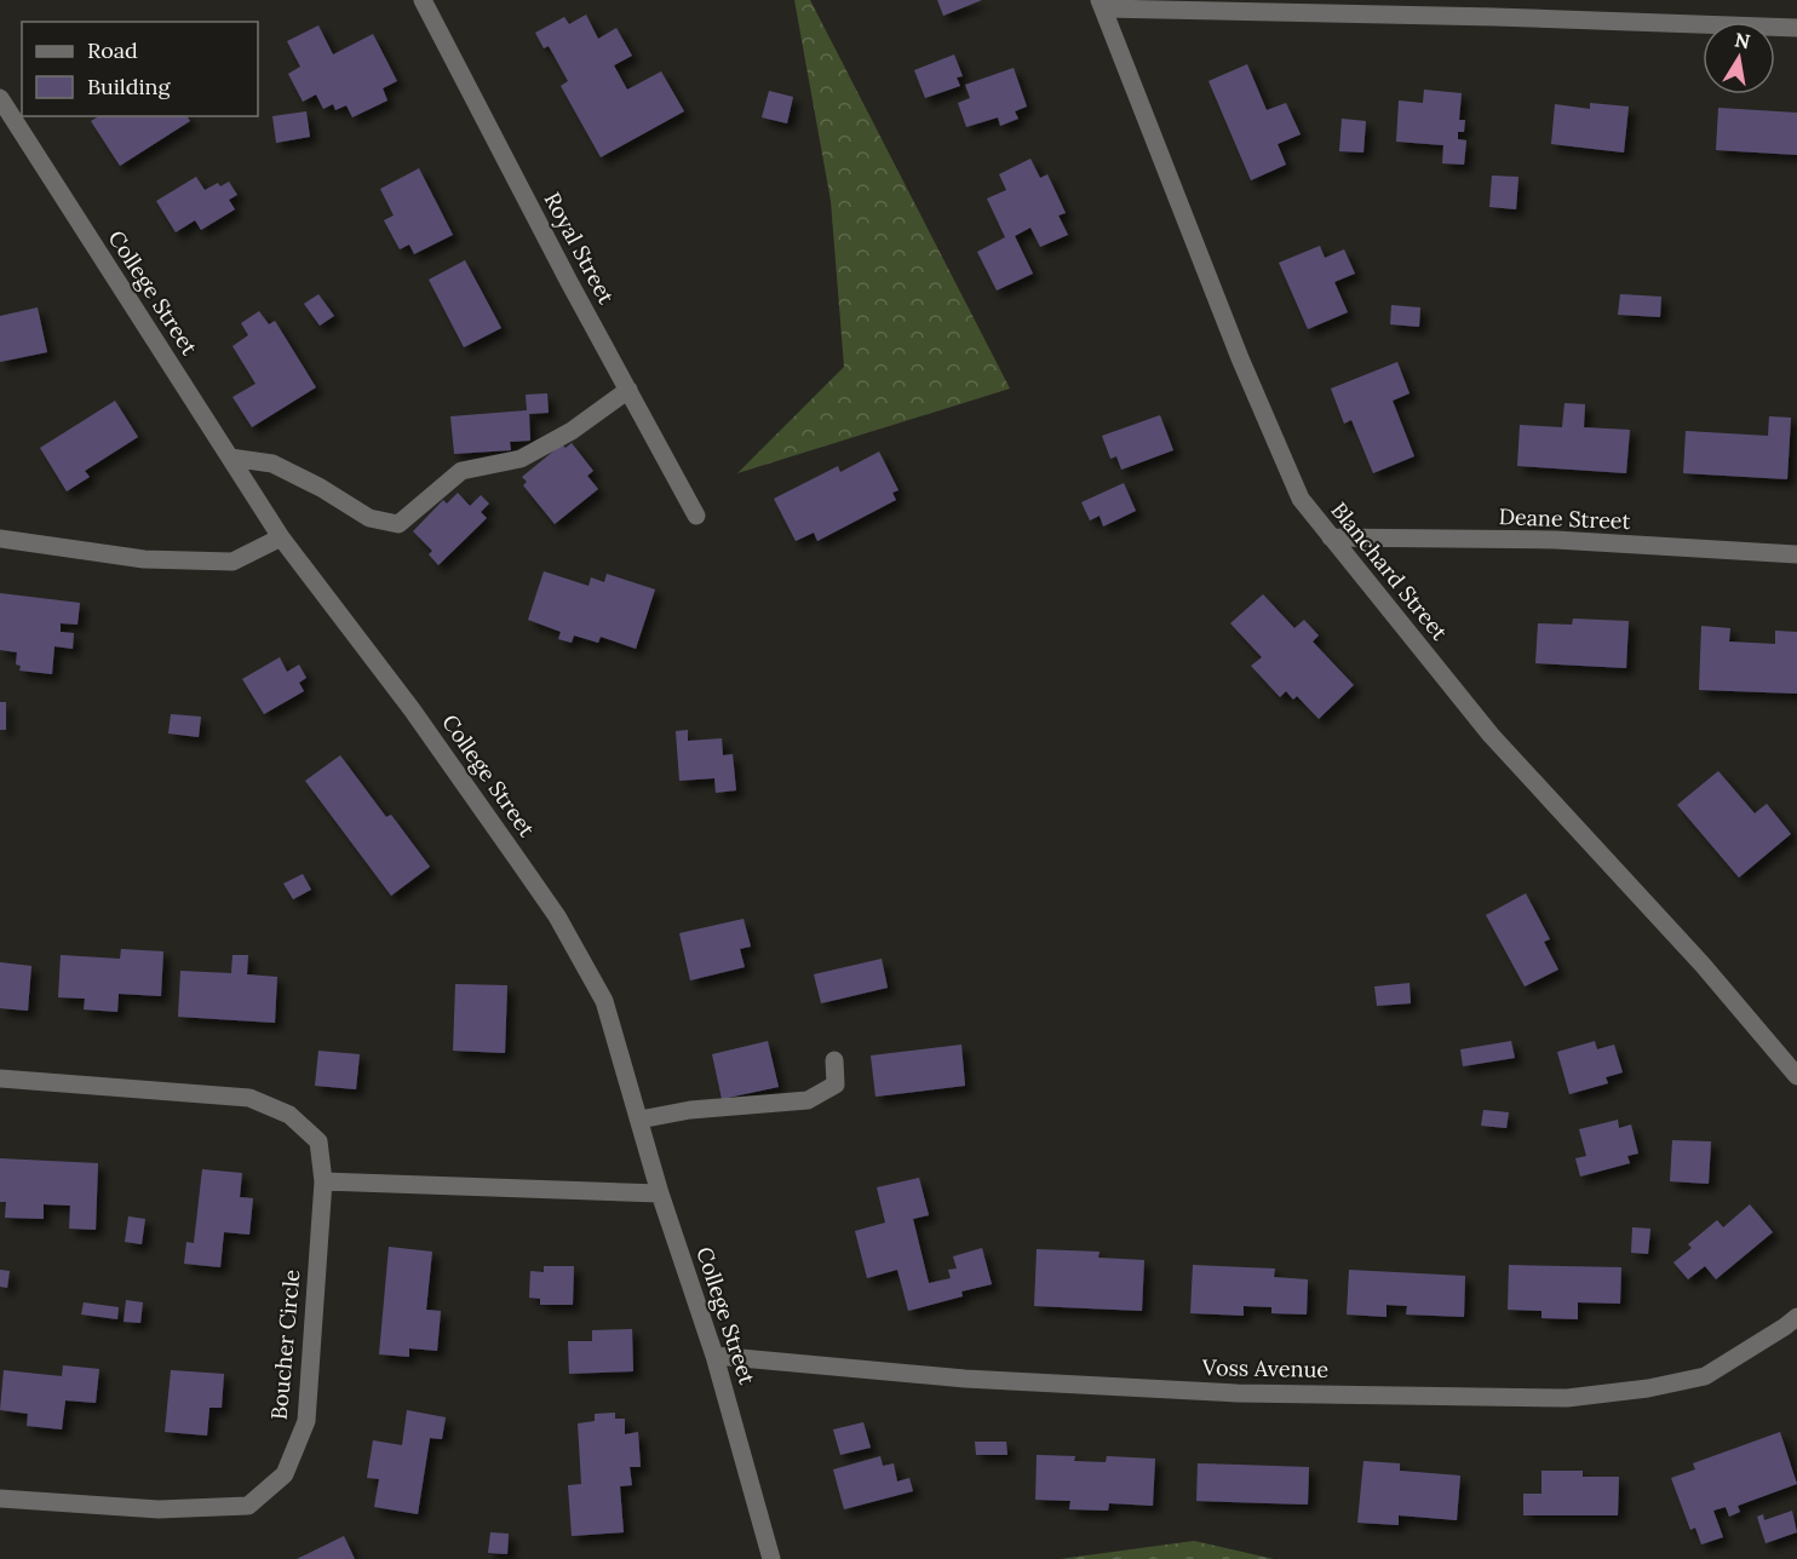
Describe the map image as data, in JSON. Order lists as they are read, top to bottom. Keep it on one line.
{"streets":{"street":["Royal Street","College Street","Deane Street","Blanchard Street","Boucher Circle","Voss Avenue"]},"crossings":[["College Street","Voss Avenue"],["Deane Street","Blanchard Street"]],"legend":["Road","Building"],"north":"top"}
